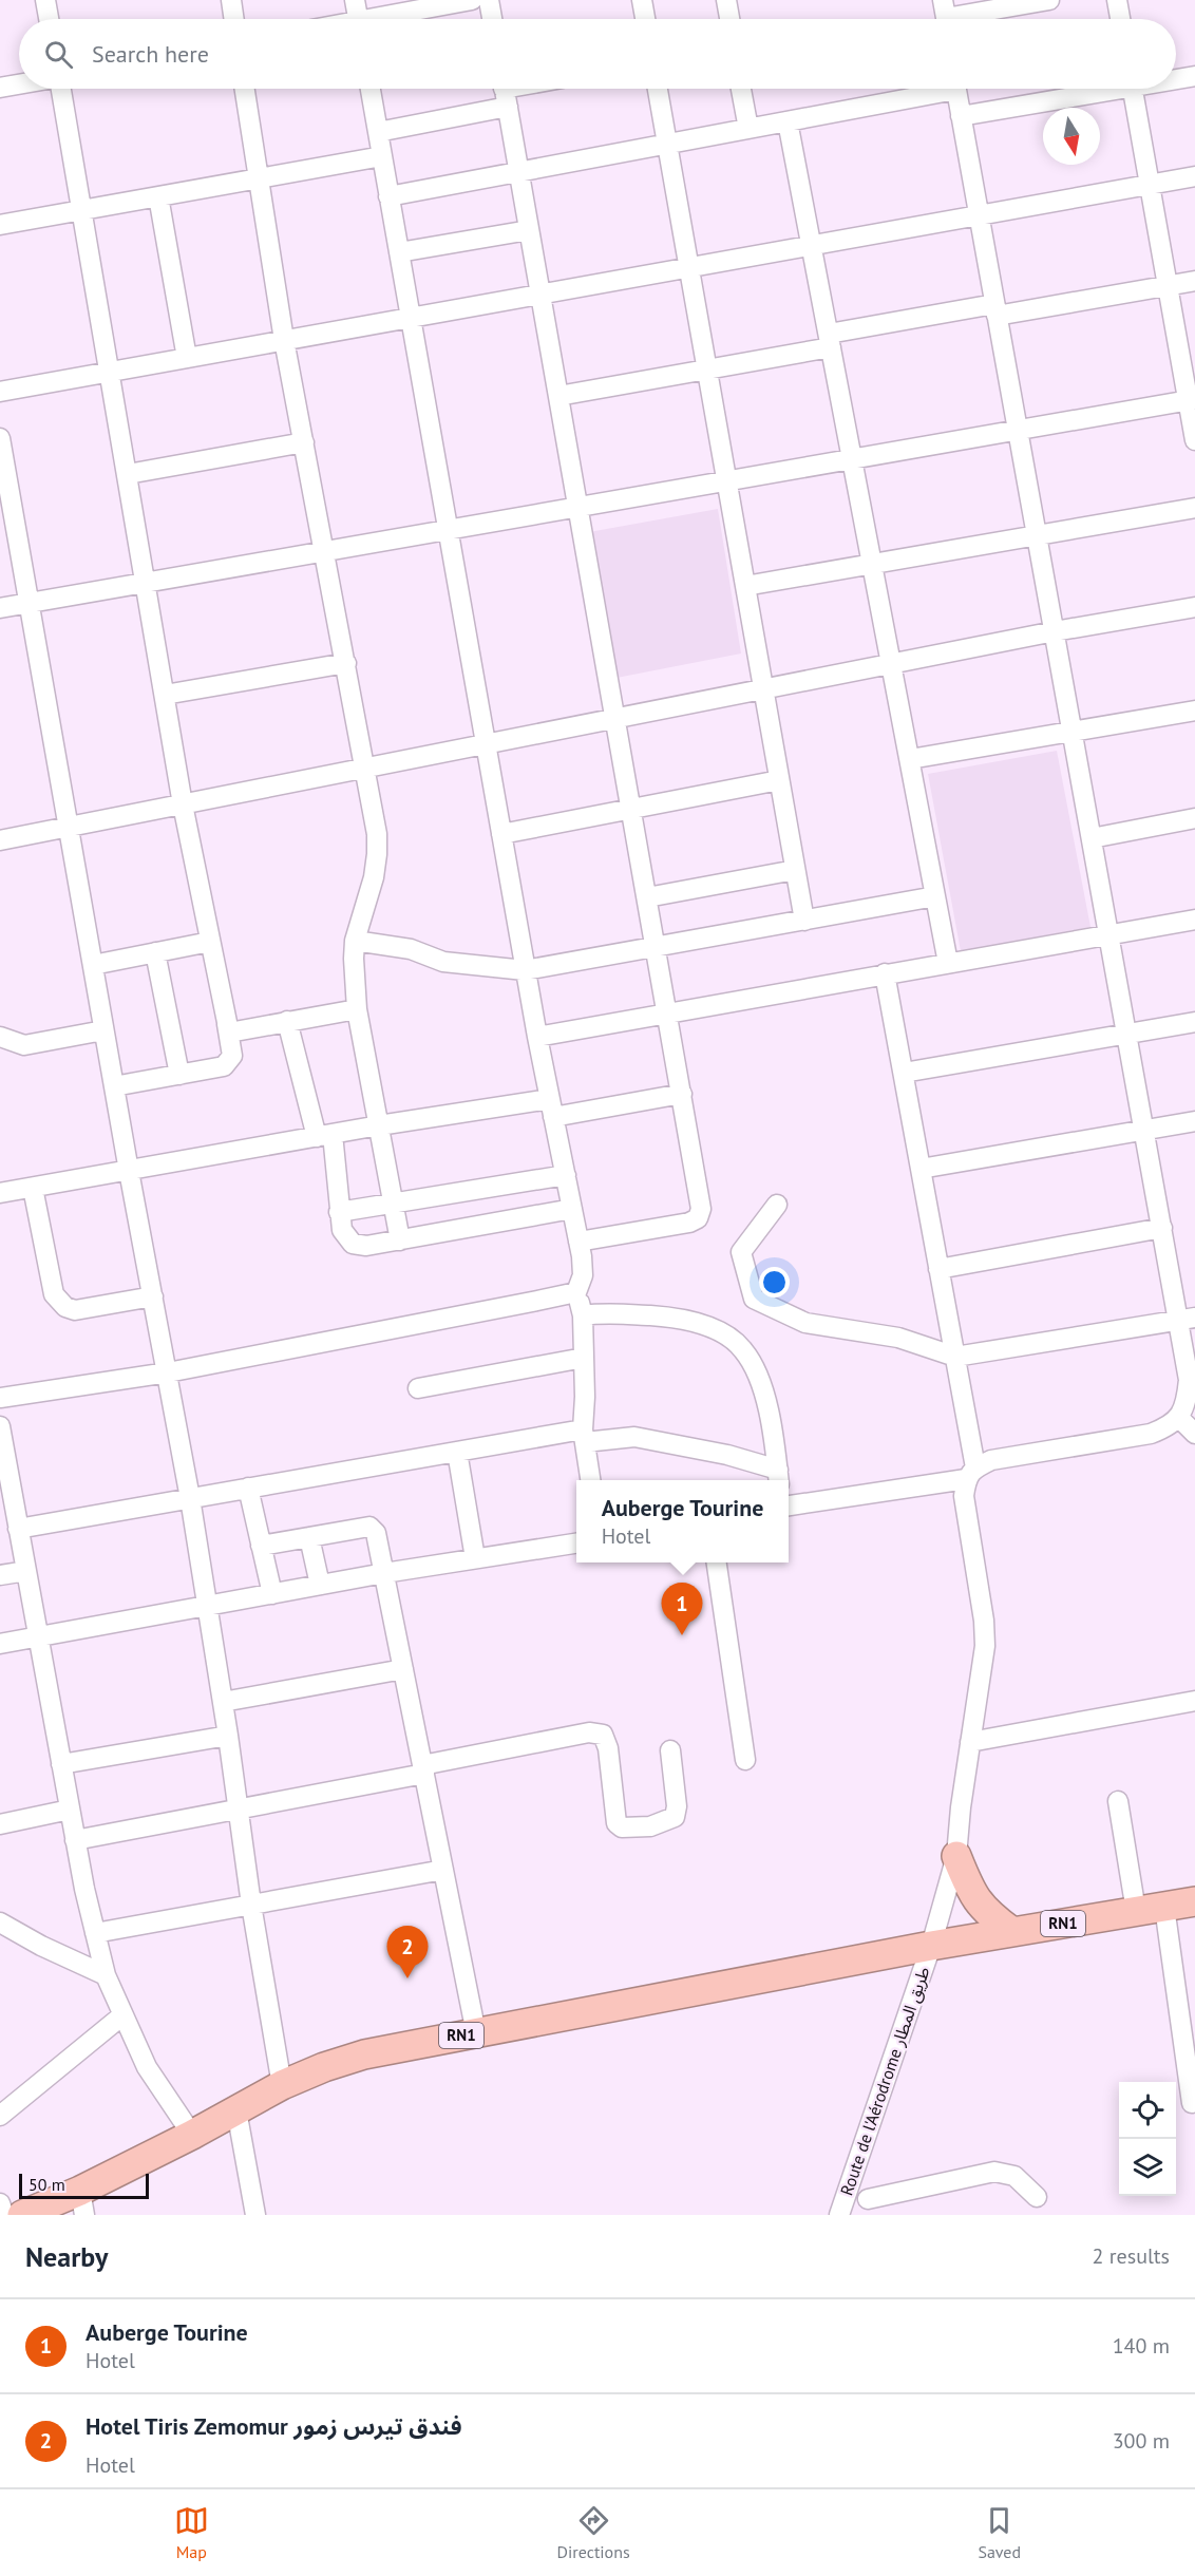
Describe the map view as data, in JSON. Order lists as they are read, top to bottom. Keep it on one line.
{"streets":{"highway":["RN1"],"street":["Route de l'Aérodrome طريق المطار"]},"crossings":[["RN1","Route de l'Aérodrome طريق المطار"]],"scale_bar":"50 m","north":"bottom","page":{"search":"Search here","popup":["Auberge Tourine","Hotel"],"pins":["1","2"],"scale":"50 m","heading":["Nearby","2 results"],"list":[{"mark":"1","name":"Auberge Tourine","note":"Hotel","value":"140 m"},{"mark":"2","name":"Hotel Tiris Zemomur فندق تيرس زمور","note":"Hotel","value":"300 m"}],"nav":["Map","Directions","Saved"]}}
